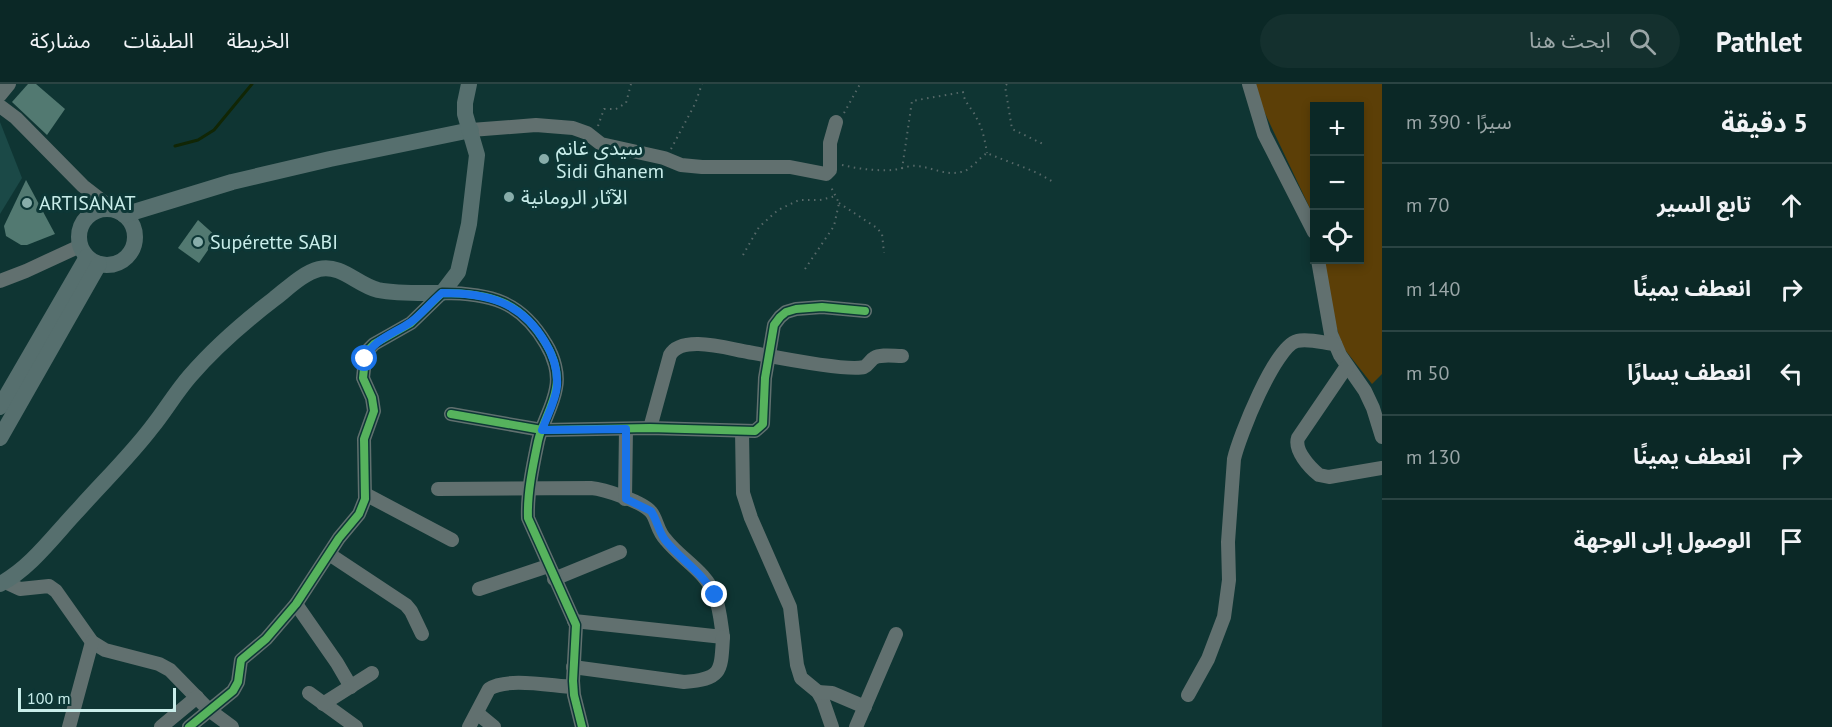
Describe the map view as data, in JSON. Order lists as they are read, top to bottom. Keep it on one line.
{"places":["سيدي غانم Sidi Ghanem","الآثار الرومانية","ARTISANAT","Supérette SABI"],"scale_bar":"100 m","page":{"header":"Pathlet","search":"ابحث هنا","nav":["الخريطة","الطبقات","مشاركة"],"heading":["5 دقيقة","سيرًا · 390 m"],"map_buttons":["+","−"],"list":[["تابع السير","70 m"],["انعطف يمينًا","140 m"],["انعطف يسارًا","50 m"],["انعطف يمينًا","130 m"],"الوصول إلى الوجهة"],"scale":"100 m"}}
